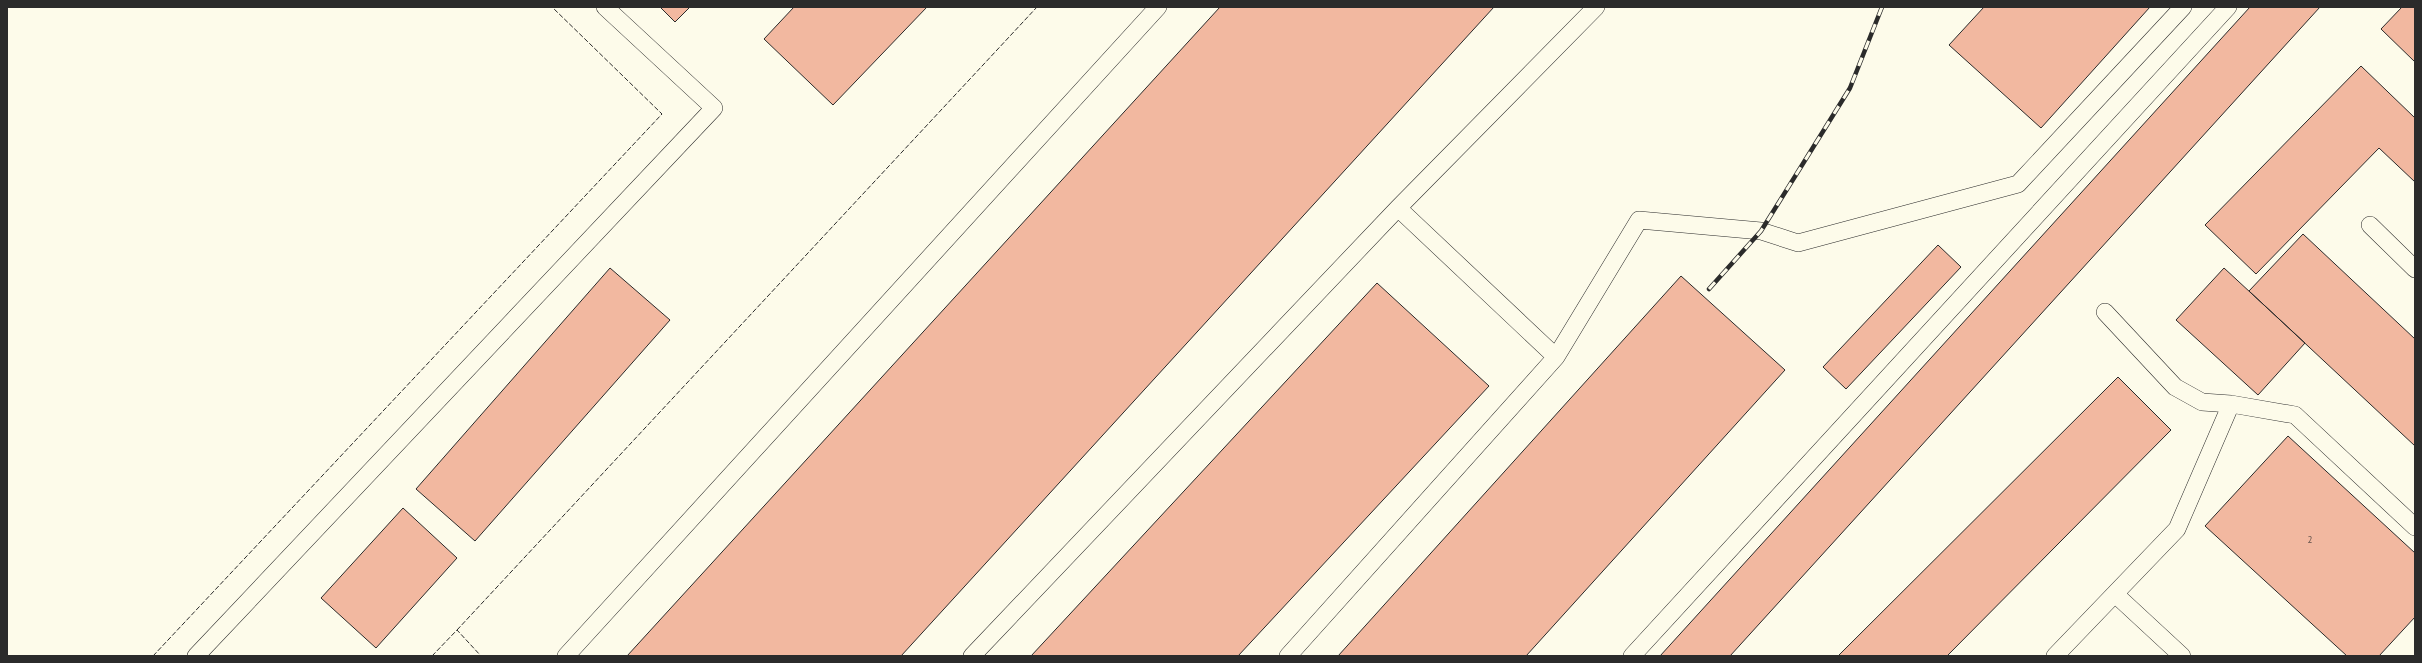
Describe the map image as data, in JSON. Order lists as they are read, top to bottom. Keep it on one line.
{"house_numbers":["2"]}
